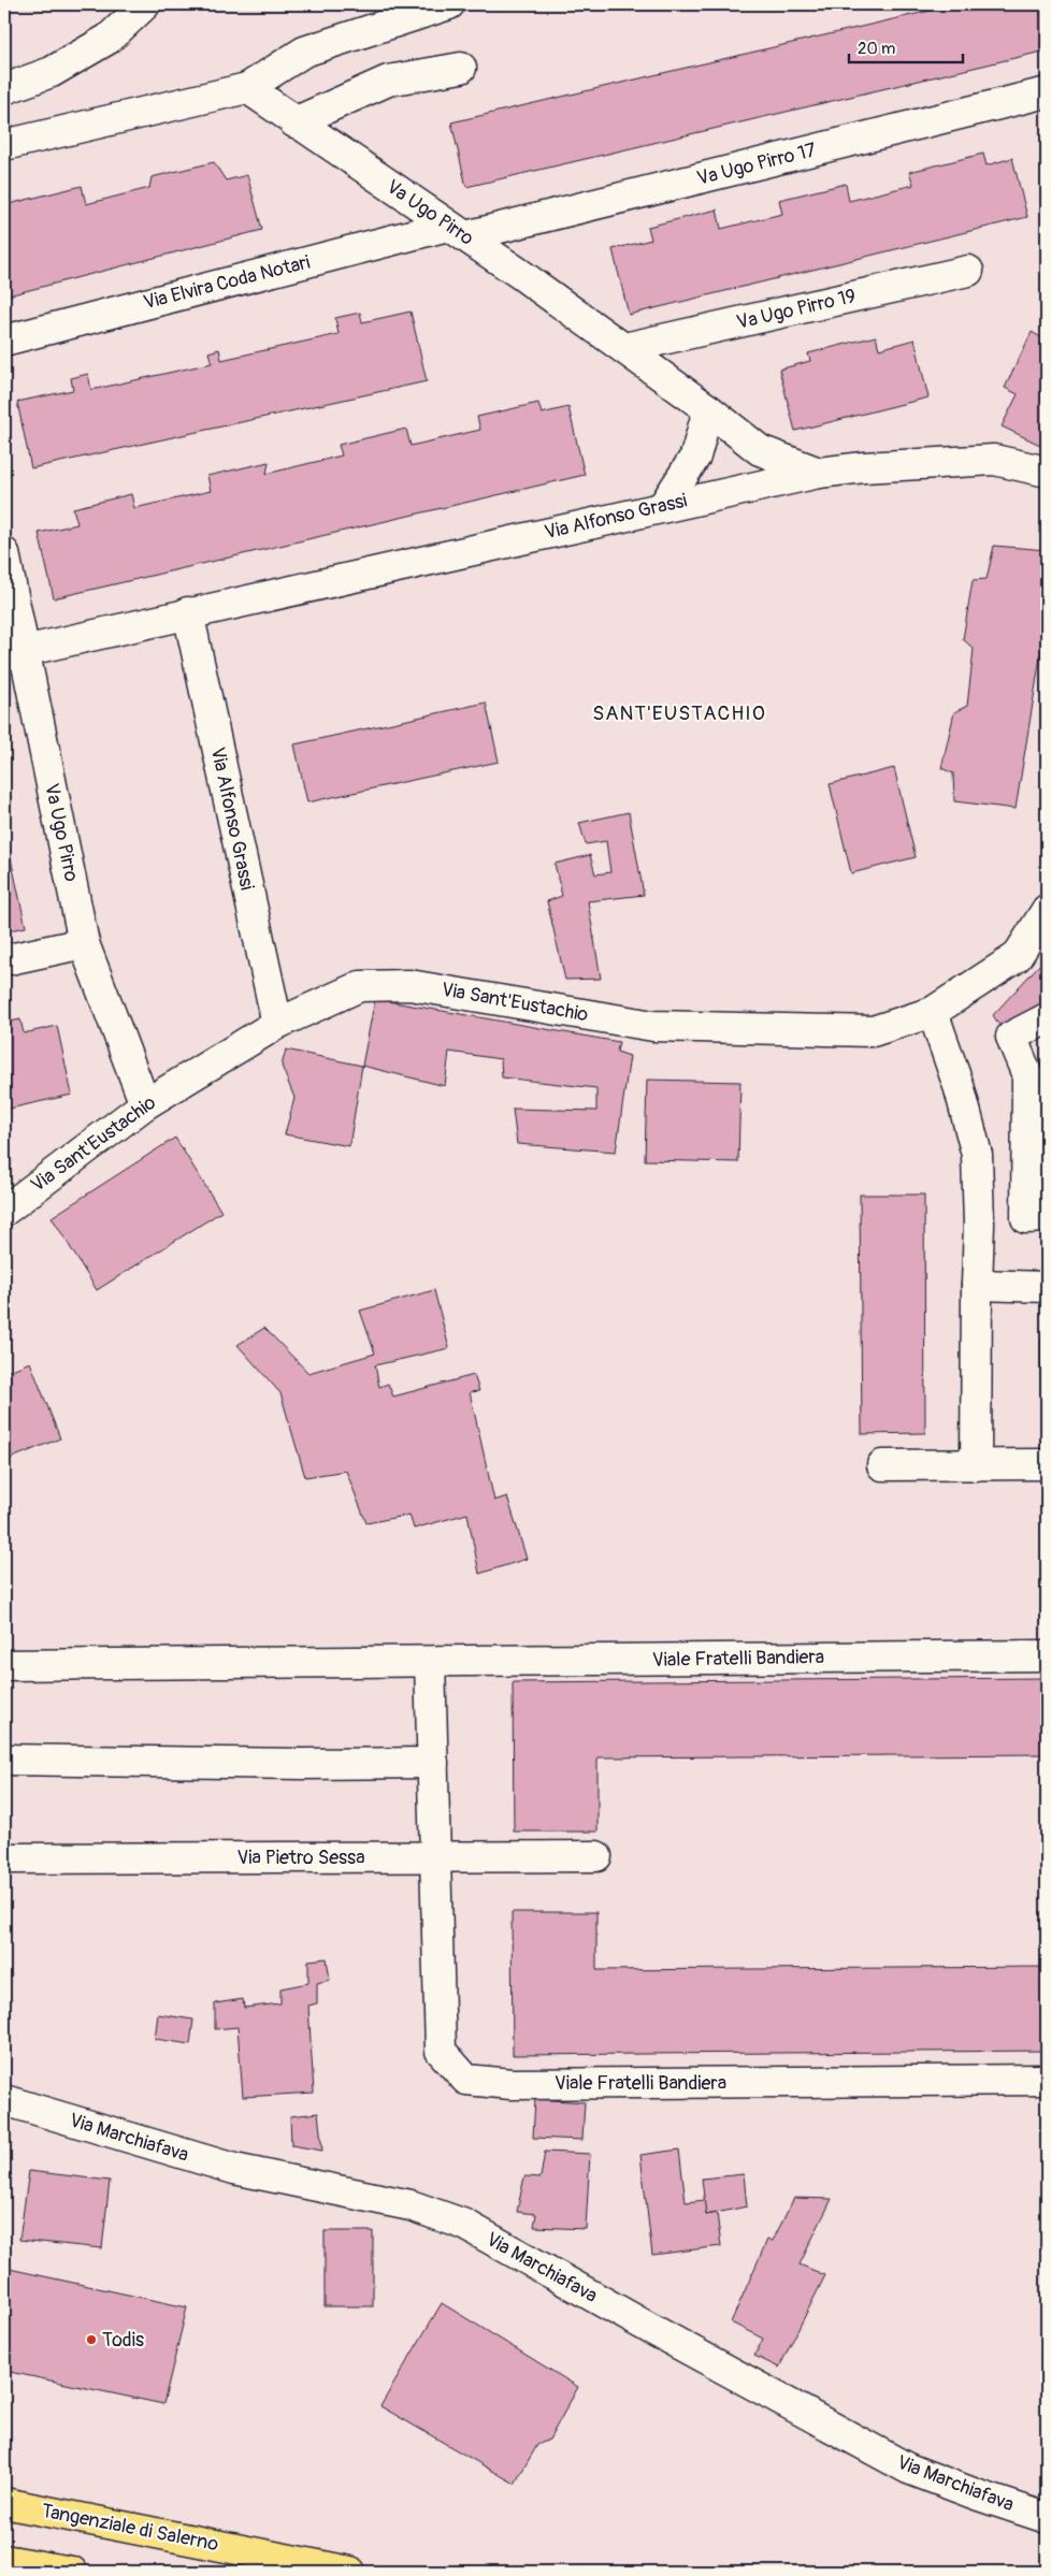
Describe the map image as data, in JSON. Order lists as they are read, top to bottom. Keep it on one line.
{"streets":{"highway":["Tangenziale di Salerno"],"street":["Va Ugo Pirro 17","Va Ugo Pirro","Via Elvira Coda Notari","Va Ugo Pirro 19","Via Alfonso Grassi","Via Sant'Eustachio","Viale Fratelli Bandiera","Via Pietro Sessa","Via Marchiafava"]},"crossings":[["Va Ugo Pirro 17","Va Ugo Pirro"],["Va Ugo Pirro 17","Via Elvira Coda Notari"],["Va Ugo Pirro","Via Elvira Coda Notari"],["Va Ugo Pirro","Va Ugo Pirro 19"],["Va Ugo Pirro","Via Alfonso Grassi"],["Va Ugo Pirro","Via Sant'Eustachio"],["Via Alfonso Grassi","Via Sant'Eustachio"],["Viale Fratelli Bandiera","Via Pietro Sessa"]],"districts":["SANT'EUSTACHIO"],"places":["Todis"],"scale_bar":"20 m"}
